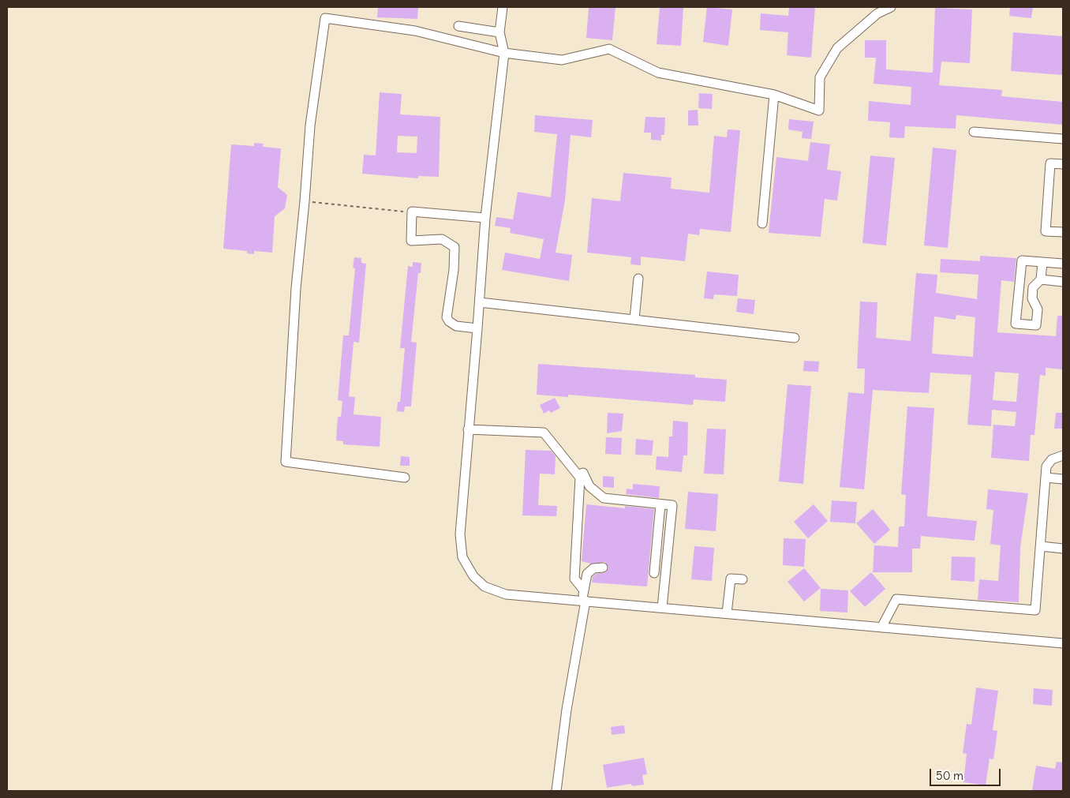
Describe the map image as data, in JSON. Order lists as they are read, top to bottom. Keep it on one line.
{"scale_bar":"50 m"}
